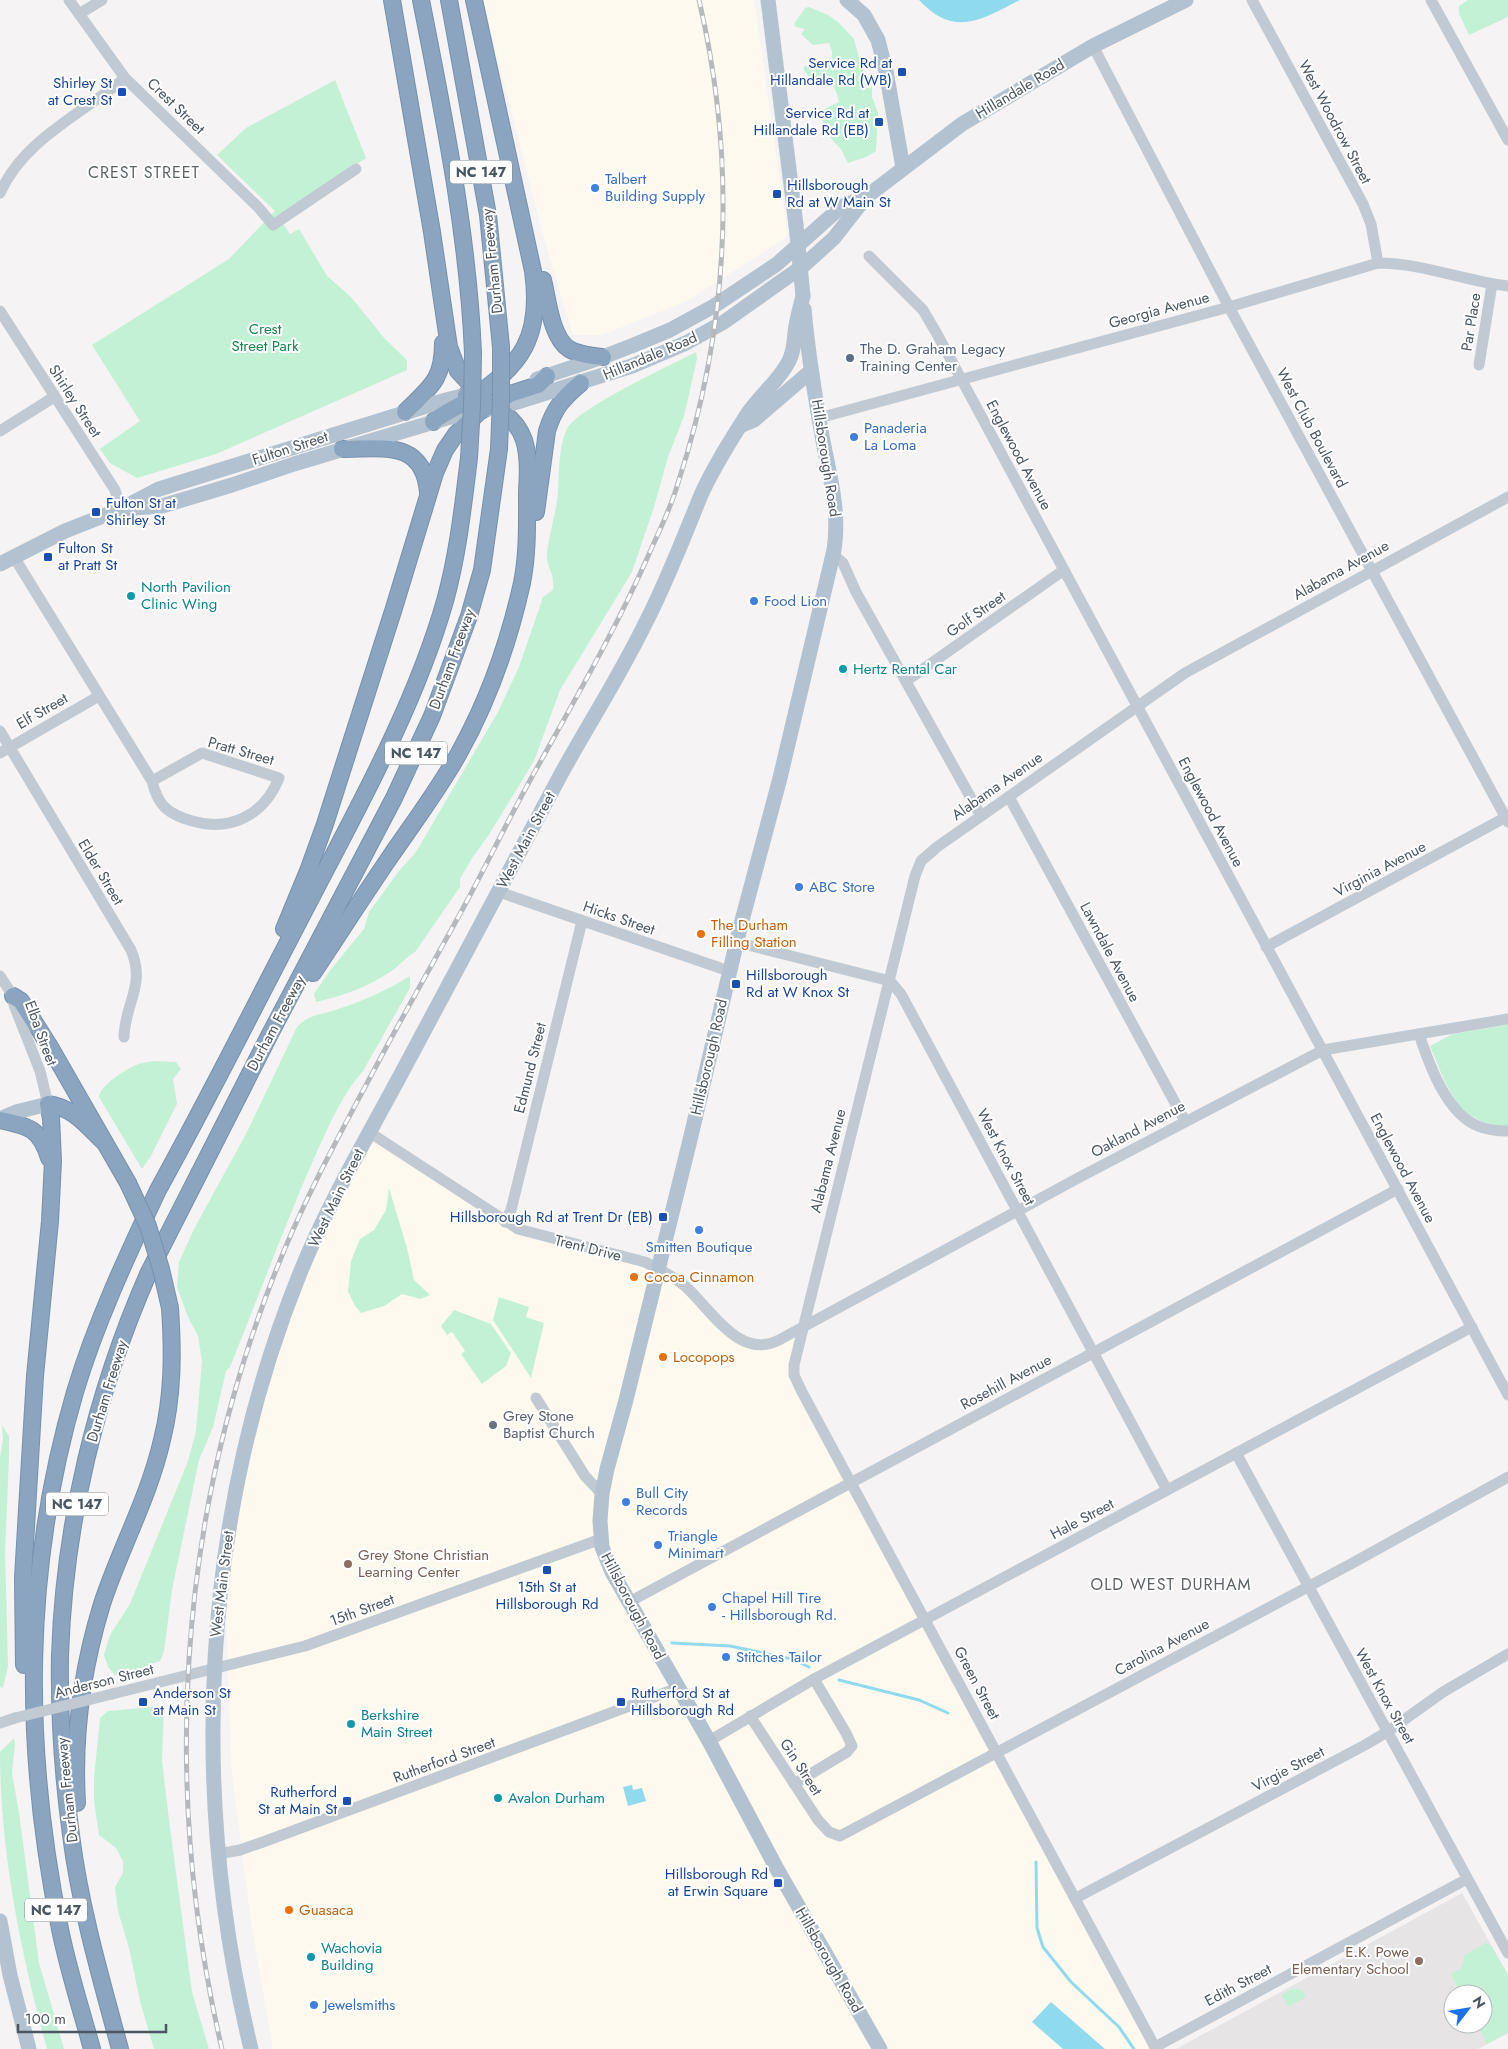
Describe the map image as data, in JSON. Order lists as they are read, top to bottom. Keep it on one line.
{"streets":{"highway":["NC 147","Durham Freeway"],"main road":["Hillandale Road","Fulton Street","Hillsborough Road","West Main Street"],"street":["Crest Street","West Woodrow Street","Georgia Avenue","Par Place","Shirley Street","West Club Boulevard","Englewood Avenue","Alabama Avenue","Golf Street","Elf Street","Pratt Street","Virginia Avenue","Elder Street","Hicks Street","Lawndale Avenue","Elba Street","Edmund Street","Oakland Avenue","West Knox Street","Trent Drive","Rosehill Avenue","Hale Street","15th Street","Carolina Avenue","Anderson Street","Green Street","Rutherford Street","Gin Street","Virgie Street","Edith Street"]},"crossings":[["Hillandale Road","West Club Boulevard"],["Hillandale Road","Fulton Street"],["West Woodrow Street","Georgia Avenue"],["Georgia Avenue","Par Place"],["Georgia Avenue","West Club Boulevard"],["Georgia Avenue","Englewood Avenue"],["Georgia Avenue","Hillsborough Road"],["Shirley Street","Fulton Street"],["West Club Boulevard","Alabama Avenue"],["West Club Boulevard","Virginia Avenue"],["Fulton Street","Pratt Street"],["Englewood Avenue","Alabama Avenue"],["Englewood Avenue","Golf Street"],["Englewood Avenue","Virginia Avenue"],["Englewood Avenue","Oakland Avenue"],["Englewood Avenue","Rosehill Avenue"],["Englewood Avenue","Hale Street"],["Hillsborough Road","West Main Street"],["Hillsborough Road","Hicks Street"],["Hillsborough Road","Trent Drive"],["Hillsborough Road","Rosehill Avenue"],["Hillsborough Road","Hale Street"],["Hillsborough Road","15th Street"],["Hillsborough Road","Rutherford Street"],["Alabama Avenue","Lawndale Avenue"],["Alabama Avenue","Oakland Avenue"],["Alabama Avenue","West Knox Street"],["Alabama Avenue","Trent Drive"],["Alabama Avenue","Green Street"],["Elf Street","Pratt Street"],["Elf Street","Elder Street"],["West Main Street","Hicks Street"],["West Main Street","Trent Drive"],["West Main Street","15th Street"],["West Main Street","Anderson Street"],["West Main Street","Rutherford Street"],["Hicks Street","Edmund Street"],["Lawndale Avenue","Oakland Avenue"],["Edmund Street","Trent Drive"],["Oakland Avenue","West Knox Street"],["Oakland Avenue","Trent Drive"],["Oakland Avenue","Green Street"],["West Knox Street","Rosehill Avenue"],["West Knox Street","Hale Street"],["West Knox Street","Carolina Avenue"],["West Knox Street","Virgie Street"],["West Knox Street","Edith Street"],["Trent Drive","Green Street"],["Rosehill Avenue","Green Street"],["Hale Street","Green Street"],["Hale Street","Gin Street"],["15th Street","Anderson Street"],["Carolina Avenue","Green Street"],["Carolina Avenue","Gin Street"],["Green Street","Virgie Street"],["Green Street","Edith Street"]],"districts":["CREST STREET","OLD WEST DURHAM"],"parks":["Crest Street Park"],"places":{"transit":["Service Rd at Hillandale Rd (WB)","Shirley St at Crest St","Service Rd at Hillandale Rd (EB)","Hillsborough Rd at W Main St","Fulton St at Shirley St","Fulton St at Pratt St","Hillsborough Rd at W Knox St","Hillsborough Rd at Trent Dr (EB)","15th St at Hillsborough Rd","Anderson St at Main St","Rutherford St at Hillsborough Rd","Rutherford St at Main St","Hillsborough Rd at Erwin Square"],"other":["Talbert Building Supply","The D. Graham Legacy Training Center","Panaderia La Loma","North Pavilion Clinic Wing","Food Lion","Hertz Rental Car","ABC Store","The Durham Filling Station","Smitten Boutique","Cocoa Cinnamon","Locopops","Grey Stone Baptist Church","Bull City Records","Triangle Minimart","Grey Stone Christian Learning Center","Chapel Hill Tire - Hillsborough Rd.","Stitches Tailor","Berkshire Main Street","Avalon Durham","Guasaca","Wachovia Building","E.K. Powe Elementary School","Jewelsmiths"]},"scale_bar":"100 m","north":"top right"}
